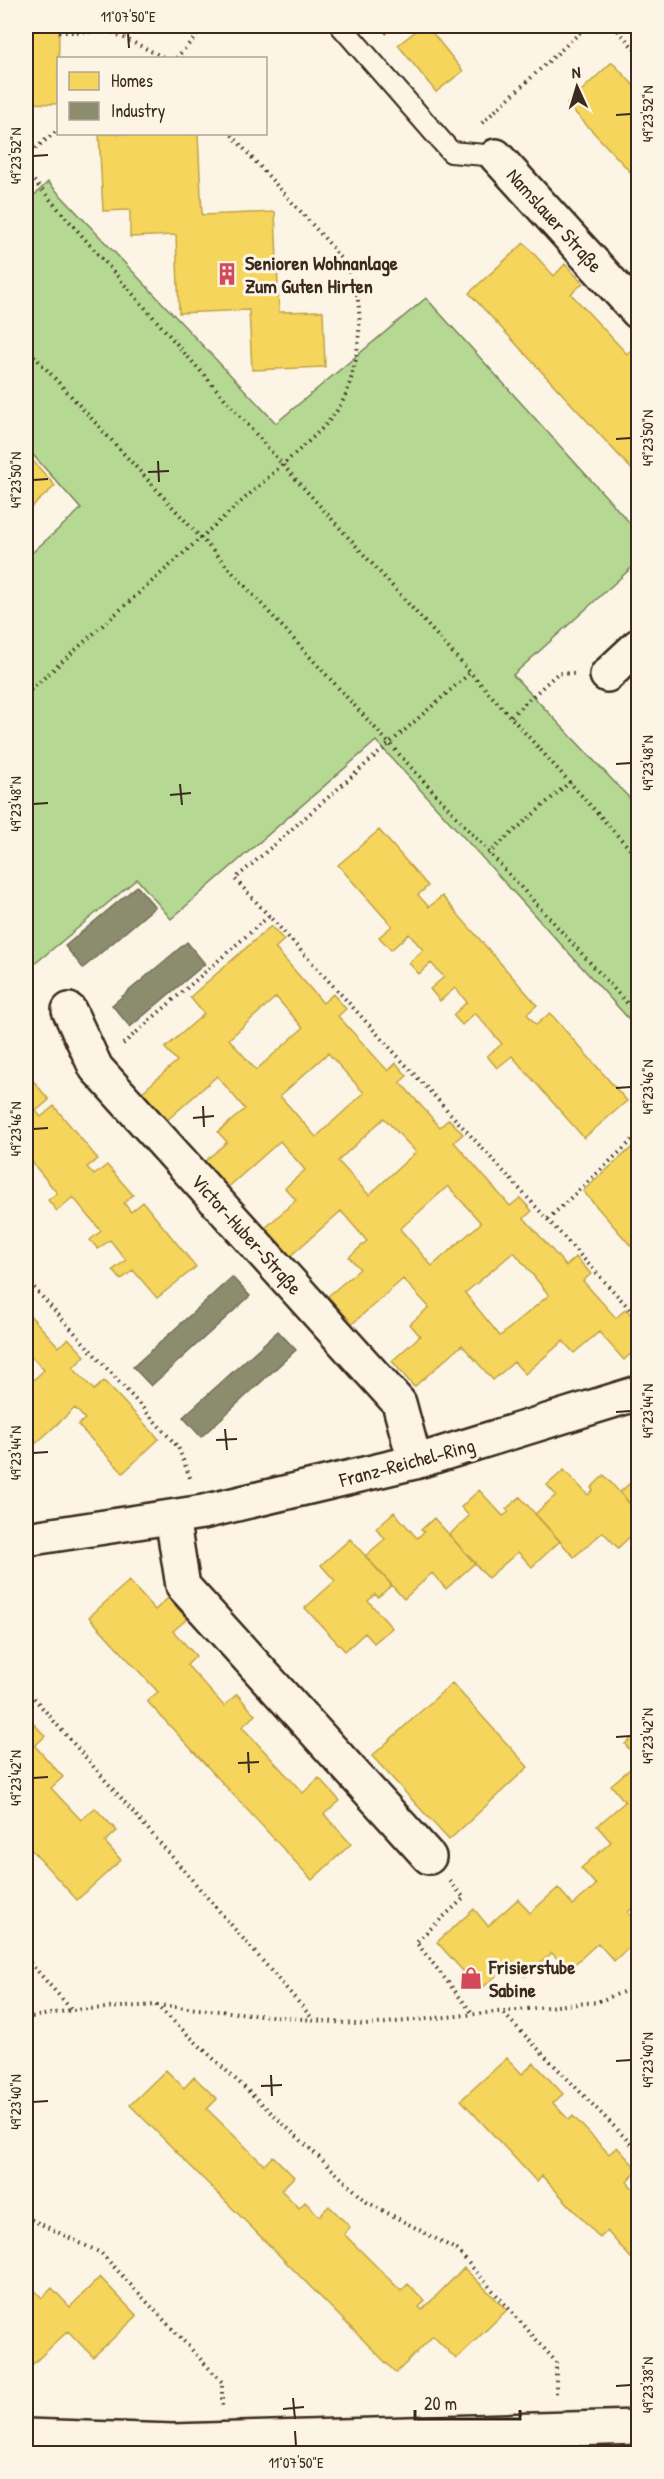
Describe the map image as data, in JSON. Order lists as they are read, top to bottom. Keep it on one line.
{"streets":{"street":["Namslauer Straße","Victor-Huber-Straße","Franz-Reichel-Ring"]},"crossings":[["Victor-Huber-Straße","Franz-Reichel-Ring"]],"places":{"building":["Senioren Wohnanlage Zum Guten Hirten"],"shop":["Frisierstube Sabine"]},"legend":["Homes","Industry"],"scale_bar":"20 m","north":"top","coordinates":["11°07'50\"E","49°23'52\"N","49°23'50\"N","49°23'48\"N","49°23'46\"N","49°23'44\"N","49°23'42\"N","49°23'40\"N","49°23'38\"N"]}
